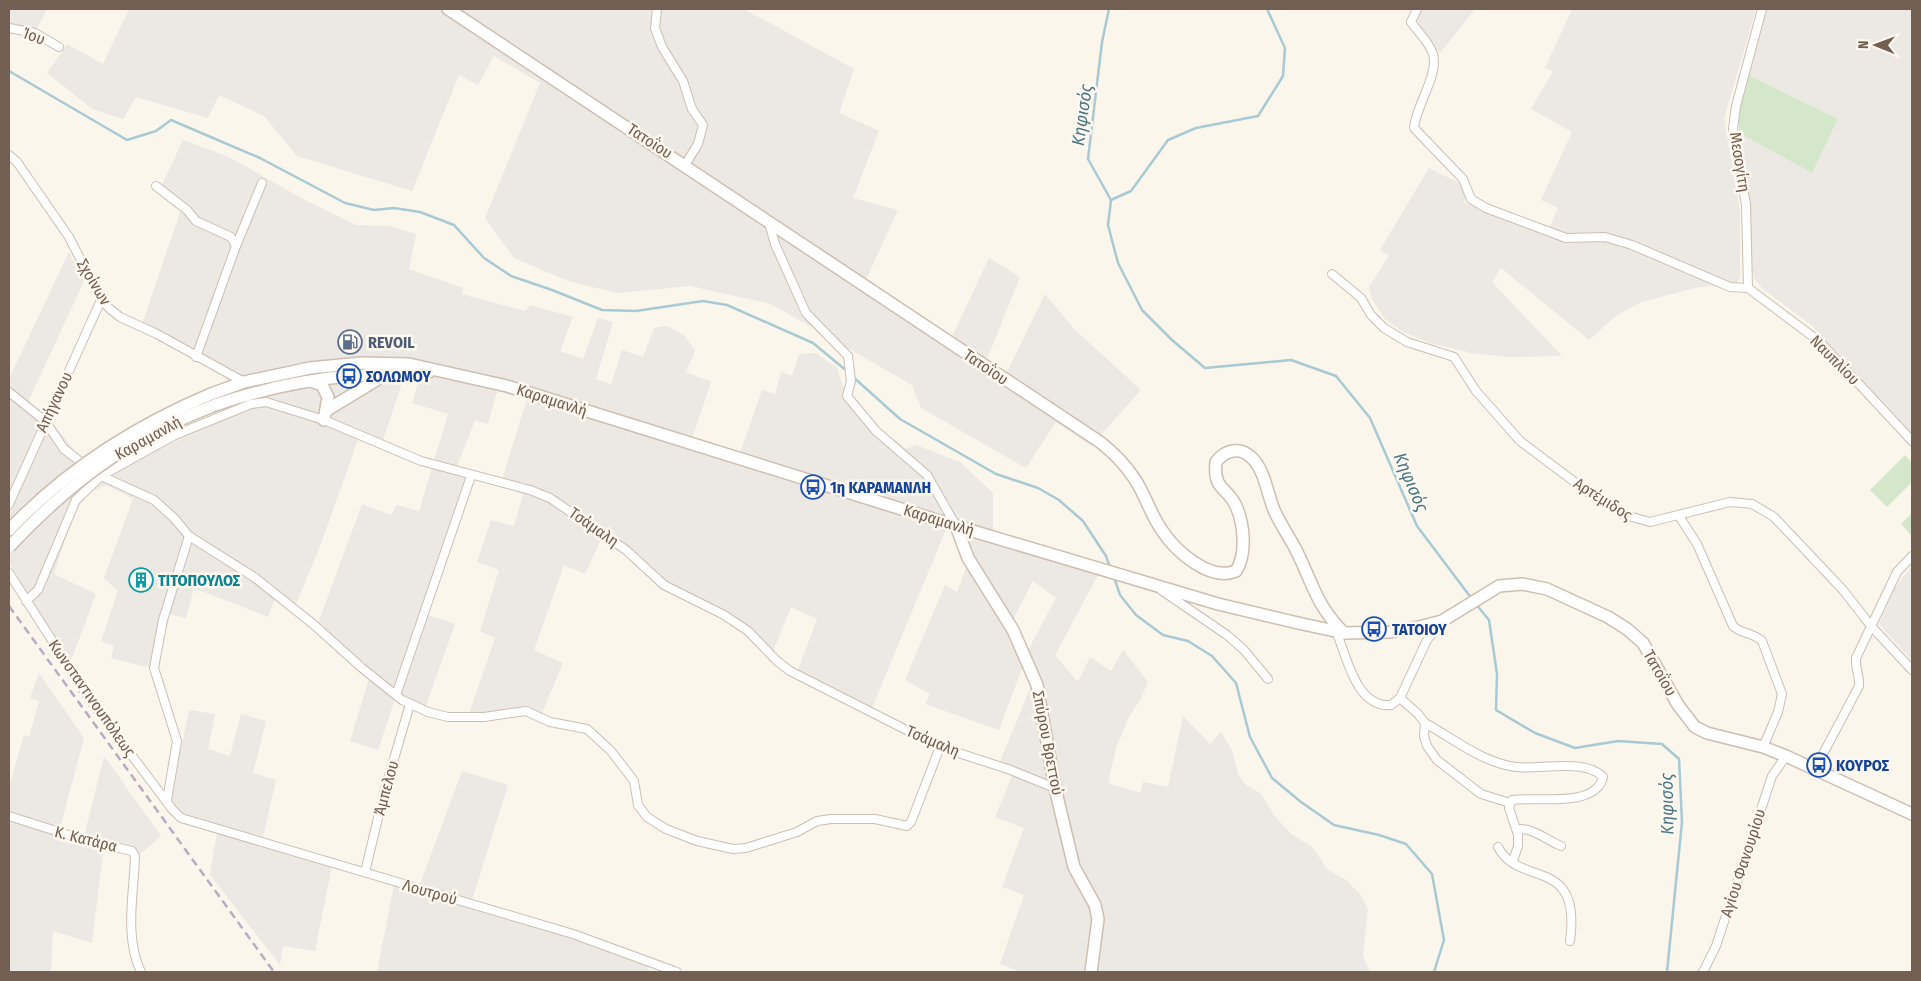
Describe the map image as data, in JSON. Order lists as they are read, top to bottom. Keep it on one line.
{"streets":{"main road":["Τατοΐου","Καραμανλή","Σπύρου Βρεττού"],"street":["Ίου","Μεσογίτη","Σχοίνων","Ναυπλίου","Απήγανου","Αρτέμιδος","Τσάμαλη","Κωνσταντινουπόλεως","Άμπελου","Κ. Κατάρα","Αγίου Φανουρίου","Λουτρού"]},"crossings":[["Τατοΐου","Καραμανλή"],["Τατοΐου","Αγίου Φανουρίου"],["Μεσογίτη","Ναυπλίου"],["Σχοίνων","Καραμανλή"],["Σχοίνων","Απήγανου"],["Καραμανλή","Σπύρου Βρεττού"],["Τσάμαλη","Κωνσταντινουπόλεως"],["Τσάμαλη","Σπύρου Βρεττού"],["Κωνσταντινουπόλεως","Λουτρού"],["Άμπελου","Λουτρού"]],"water":["Κηφισός"],"places":{"fuel station":["REVOIL"],"bus stop":["ΣΟΛΩΜΟΥ","1η ΚΑΡΑΜΑΝΛΗ","ΤΑΤΟΙΟΥ","ΚΟΥΡΟΣ"],"building":["ΤΙΤΟΠΟΥΛΟΣ"]},"north":"left"}
